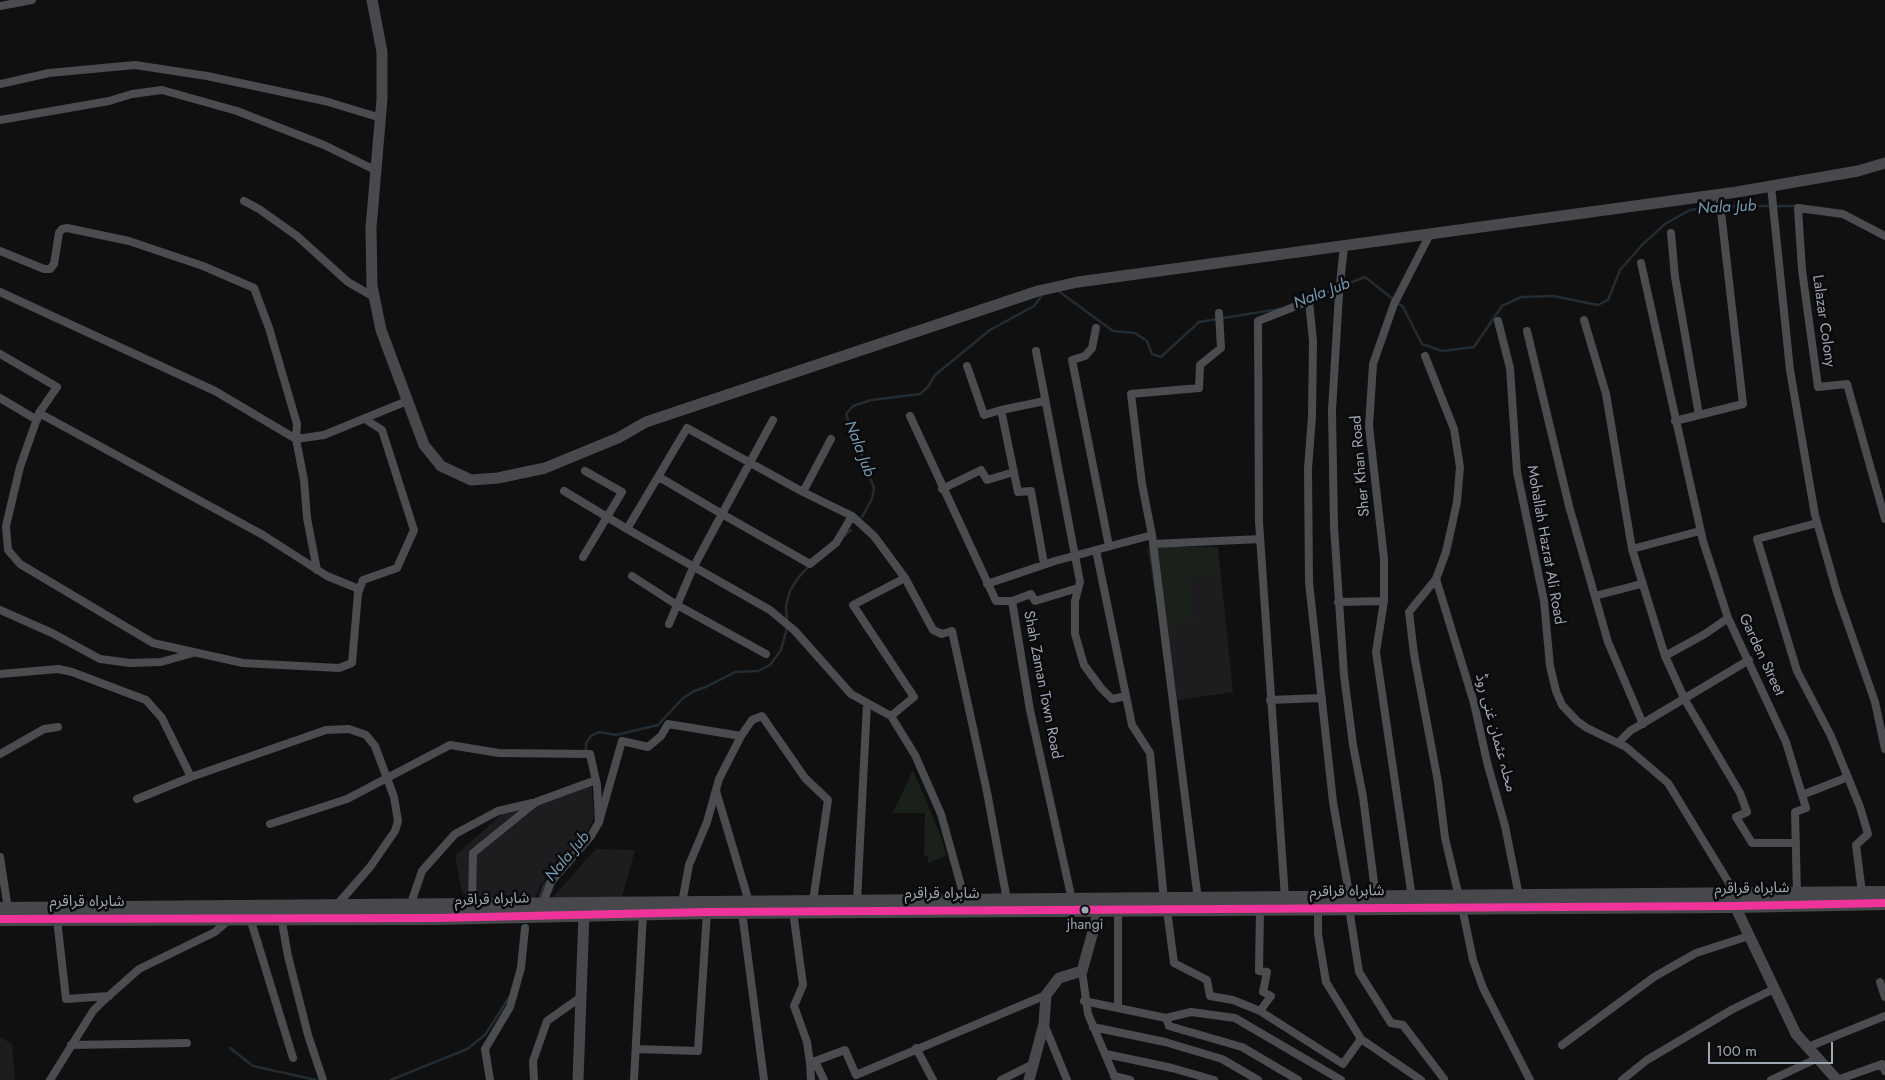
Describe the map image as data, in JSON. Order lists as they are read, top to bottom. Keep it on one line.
{"streets":{"highway":["شاہراہ قراقرم"],"street":["Lalazar Colony","Sher Khan Road","Mohallah Hazrat Ali Road","Garden Street","Shah Zaman Town Road","محلہ عثمان غنی روڈ"]},"crossings":[["Sher Khan Road","شاہراہ قراقرم"],["Mohallah Hazrat Ali Road","شاہراہ قراقرم"],["Shah Zaman Town Road","شاہراہ قراقرم"],["محلہ عثمان غنی روڈ","شاہراہ قراقرم"]],"water":["Nala Jub"],"places":["jhangi"],"scale_bar":"100 m"}
